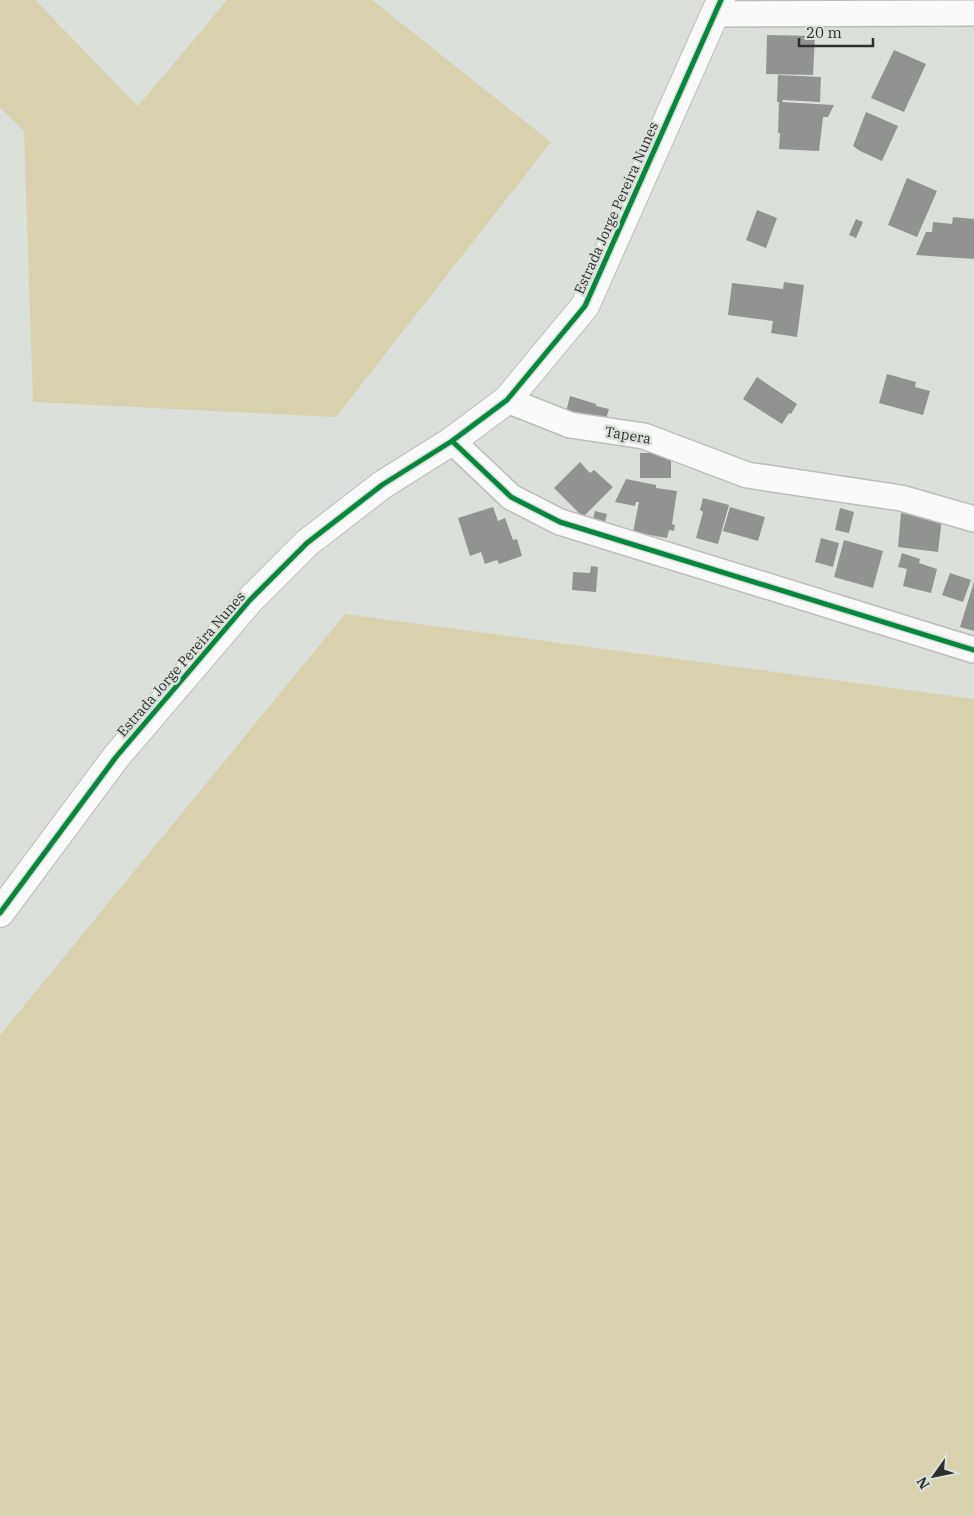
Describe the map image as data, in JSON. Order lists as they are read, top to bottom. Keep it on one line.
{"streets":{"street":["Estrada Jorge Pereira Nunes","Tapera"]},"crossings":[["Estrada Jorge Pereira Nunes","Tapera"]],"scale_bar":"20 m","north":"bottom left"}
